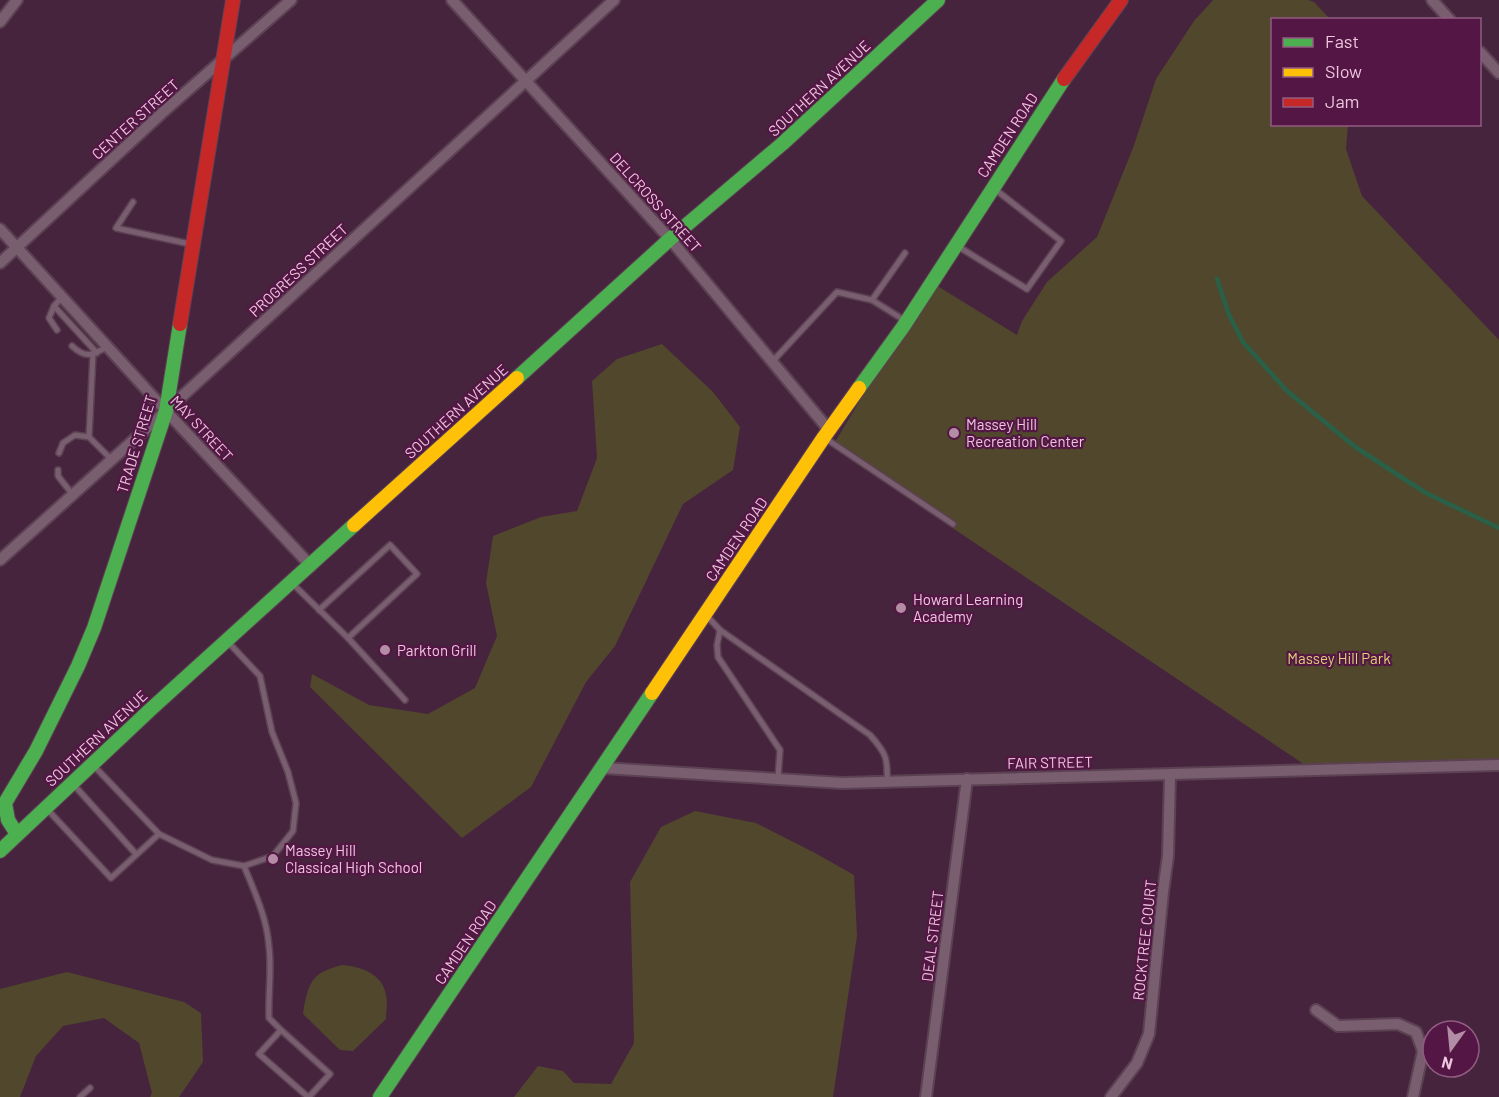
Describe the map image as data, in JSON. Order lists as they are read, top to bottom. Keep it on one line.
{"streets":{"street":["SOUTHERN AVENUE","CENTER STREET","CAMDEN ROAD","DELCROSS STREET","PROGRESS STREET","MAY STREET","TRADE STREET","FAIR STREET","DEAL STREET","ROCKTREE COURT"]},"crossings":[["SOUTHERN AVENUE","DELCROSS STREET"],["SOUTHERN AVENUE","MAY STREET"],["SOUTHERN AVENUE","TRADE STREET"],["CENTER STREET","MAY STREET"],["CENTER STREET","TRADE STREET"],["CAMDEN ROAD","DELCROSS STREET"],["CAMDEN ROAD","FAIR STREET"],["DELCROSS STREET","PROGRESS STREET"],["PROGRESS STREET","MAY STREET"],["PROGRESS STREET","TRADE STREET"],["MAY STREET","TRADE STREET"],["FAIR STREET","DEAL STREET"],["FAIR STREET","ROCKTREE COURT"]],"parks":["Massey Hill Park"],"places":["Massey Hill Recreation Center","Howard Learning Academy","Parkton Grill","Massey Hill Classical High School"],"legend":["Fast","Slow","Jam"],"north":"bottom"}
